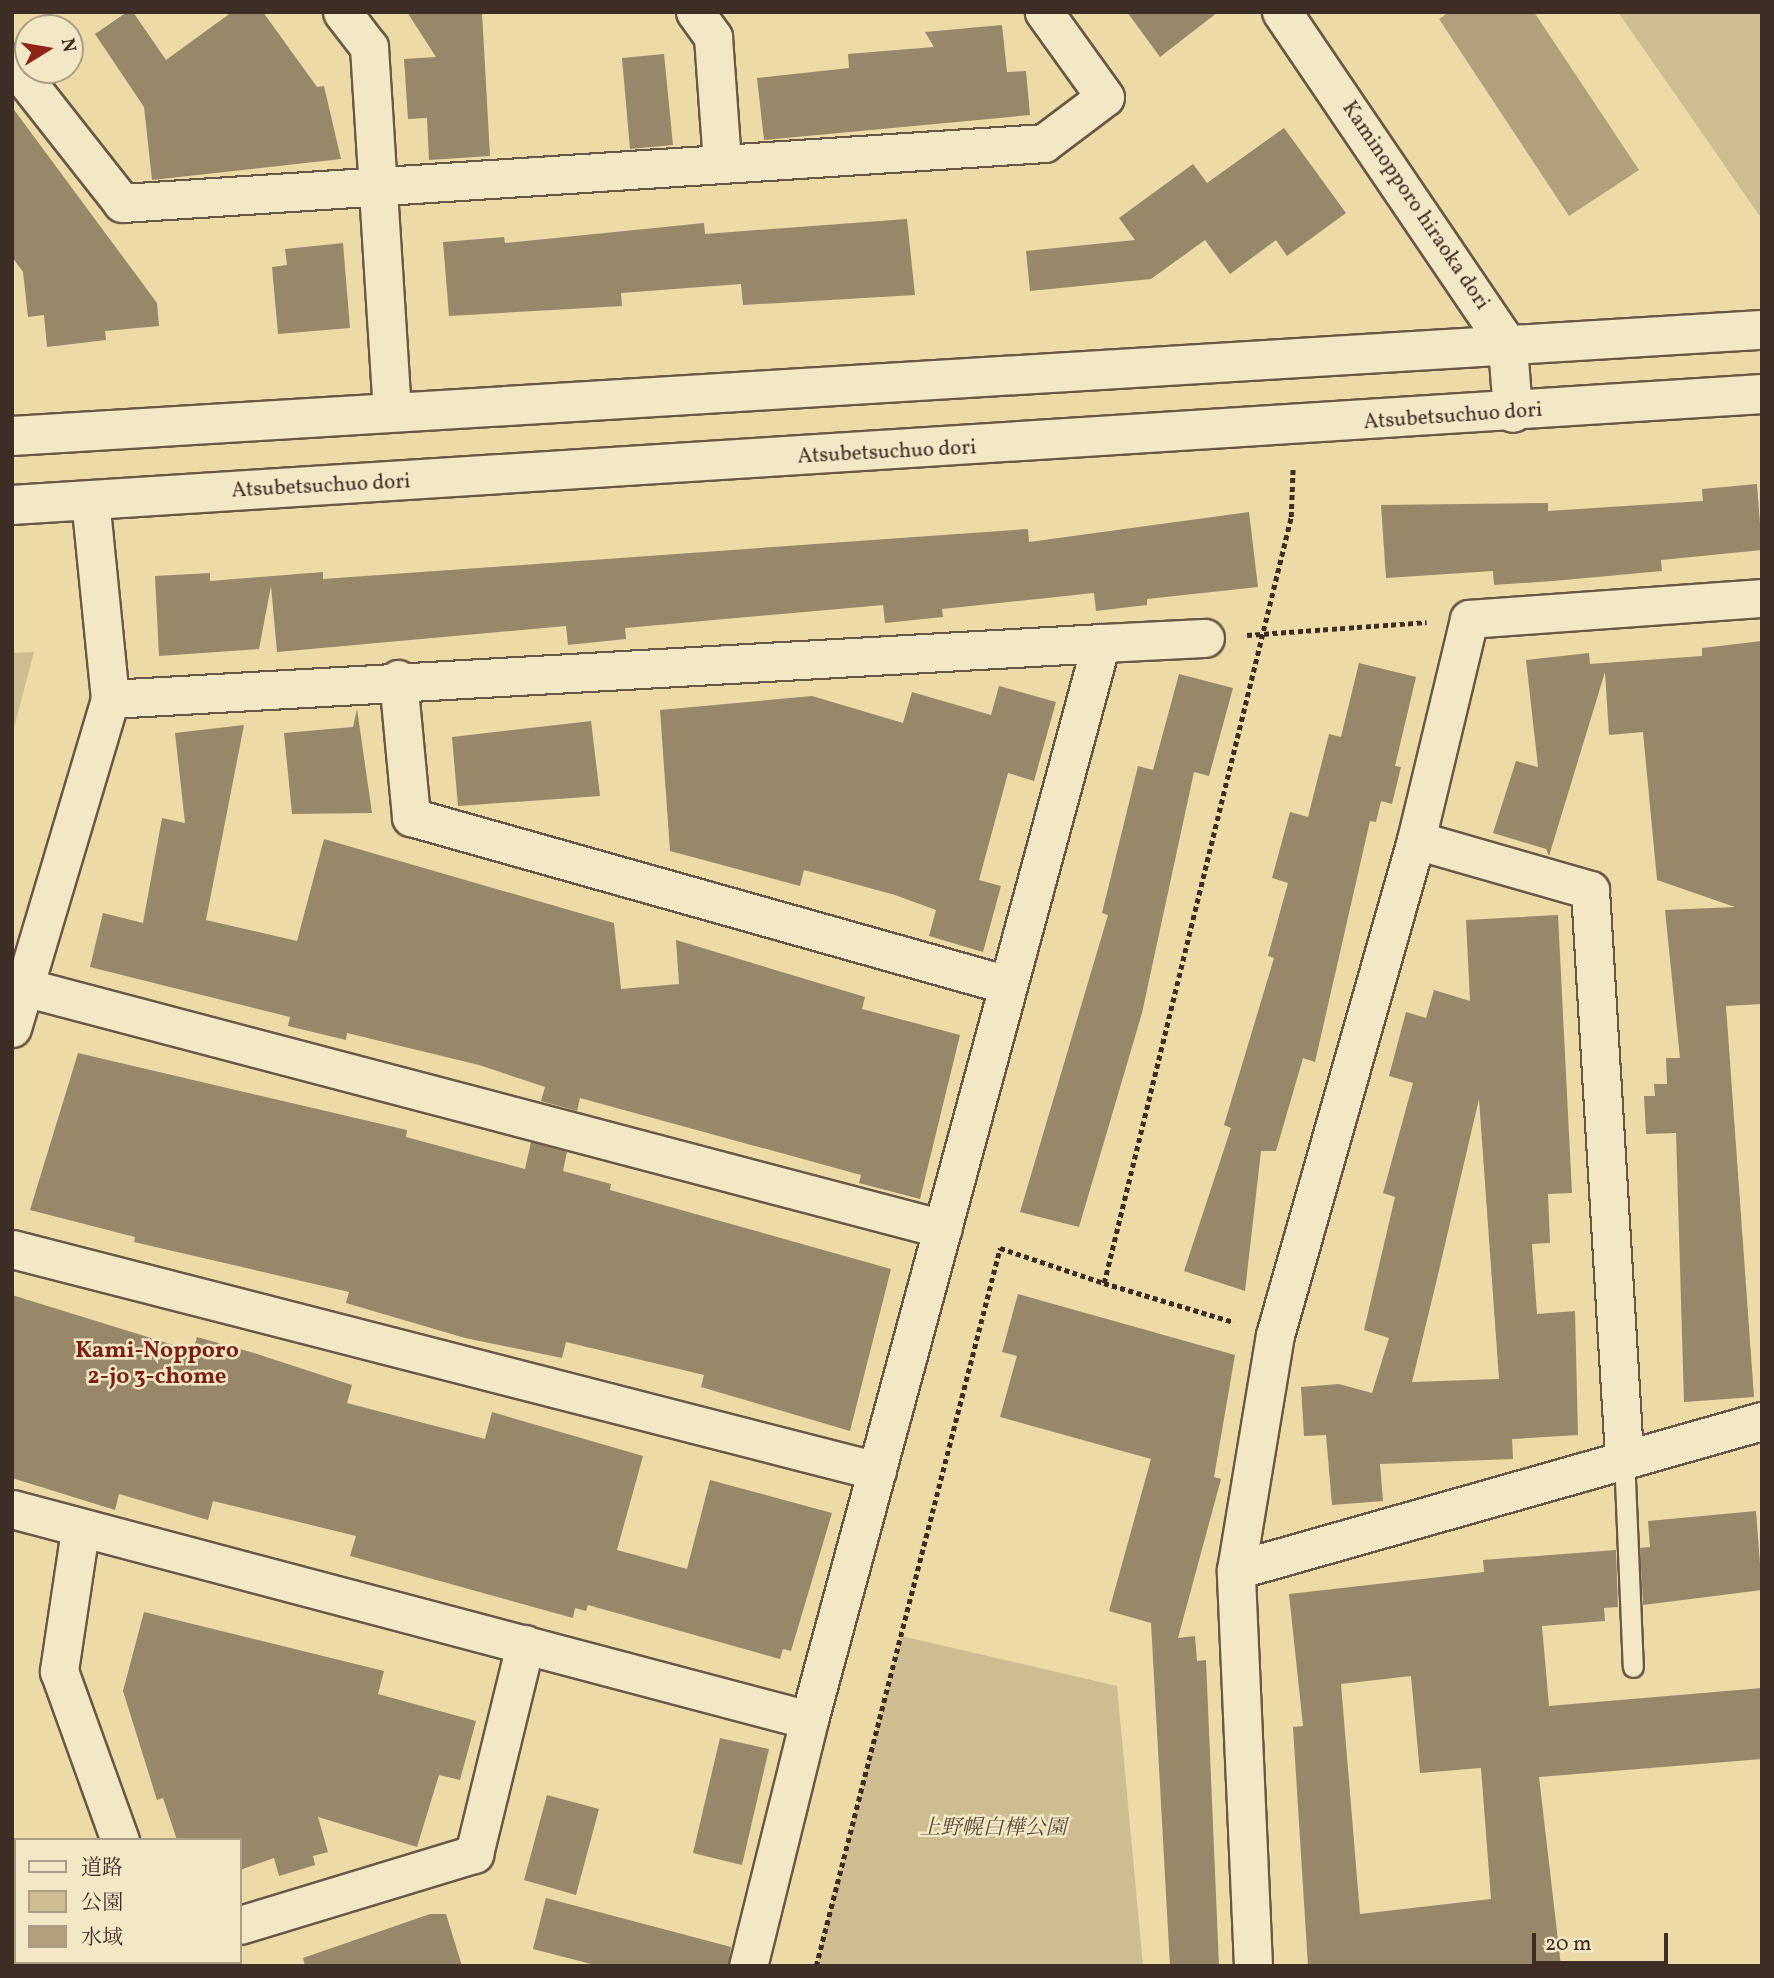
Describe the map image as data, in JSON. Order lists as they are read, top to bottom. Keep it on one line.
{"streets":{"main road":["Kaminopporo hiraoka dori","Atsubetsuchuo dori"]},"crossings":[["Kaminopporo hiraoka dori","Atsubetsuchuo dori"]],"districts":["Kami-Nopporo 2-jo 3-chome"],"parks":["上野幌白樺公園"],"legend":["道路","公園","水域"],"scale_bar":"20 m","north":"right"}
